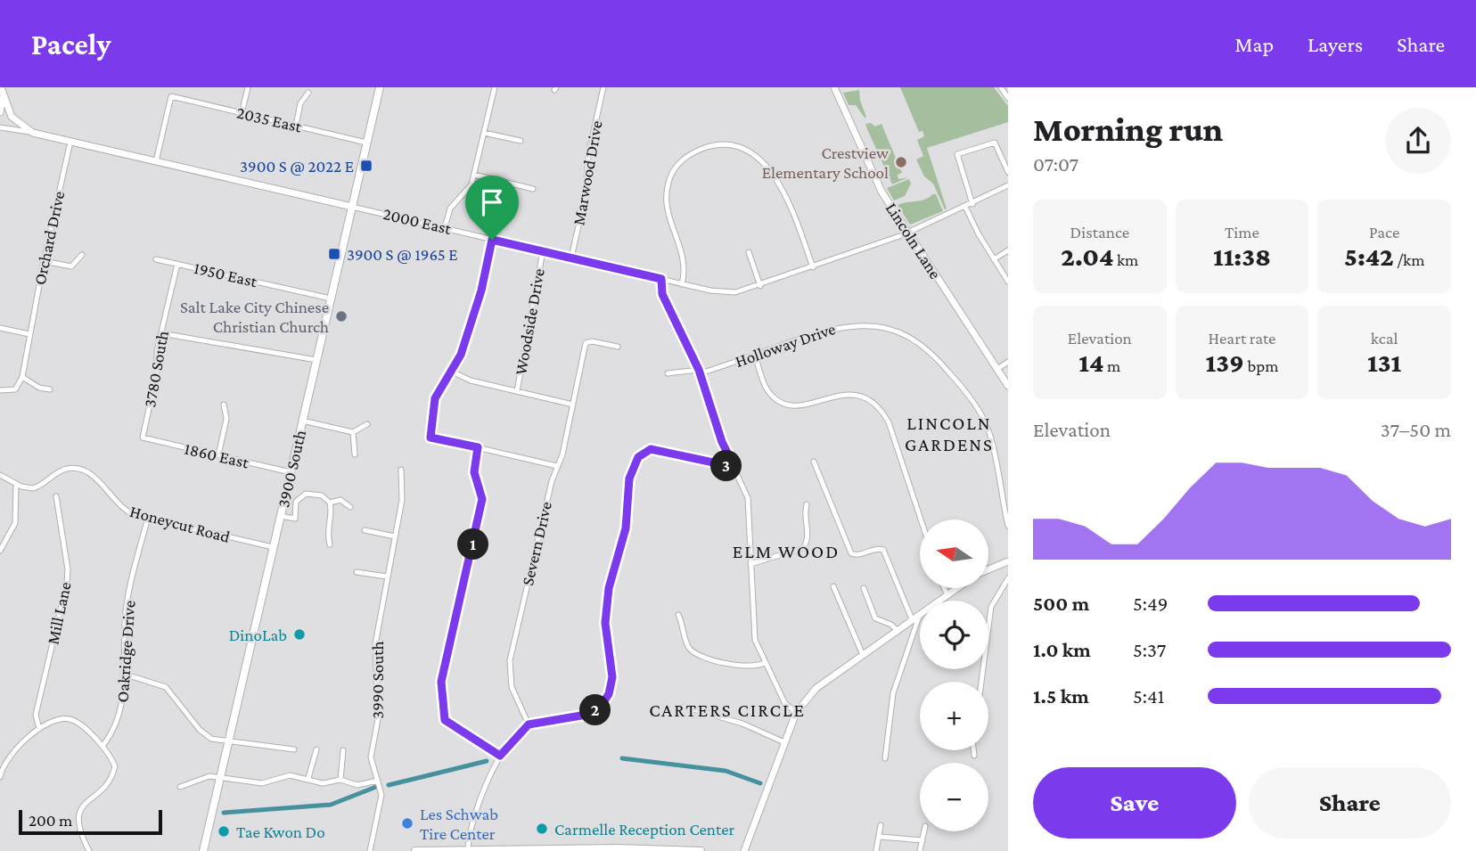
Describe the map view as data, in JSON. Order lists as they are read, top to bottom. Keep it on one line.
{"streets":{"main road":["3900 South"],"street":["2035 East","Marwood Drive","2000 East","Orchard Drive","Lincoln Lane","1950 East","Woodside Drive","Holloway Drive","3780 South","1860 East","Honeycut Road","Severn Drive","Mill Lane","Oakridge Drive","3990 South"]},"crossings":[["2035 East","2000 East"],["2035 East","3900 South"],["Marwood Drive","2000 East"],["2000 East","Orchard Drive"],["2000 East","Lincoln Lane"],["2000 East","Woodside Drive"],["2000 East","3900 South"],["1950 East","3780 South"],["1950 East","3900 South"],["3780 South","1860 East"],["1860 East","3900 South"],["3900 South","Honeycut Road"],["Honeycut Road","Oakridge Drive"]],"districts":["LINCOLN GARDENS","ELM WOOD","CARTERS CIRCLE"],"places":{"other":["Crestview Elementary School","Salt Lake City Chinese Christian Church","DinoLab","Les Schwab Tire Center","Carmelle Reception Center","Tae Kwon Do"],"transit":["3900 S @ 2022 E","3900 S @ 1965 E"]},"scale_bar":"200 m","north":"left","page":{"header":"Pacely","nav":["Map","Layers","Share"],"heading":["Morning run","07:07"],"stats":[["Distance","2.04 km"],["Time","11:38"],["Pace","5:42 /km"],["Elevation","14 m"],["Heart rate","139 bpm"],["kcal","131"]],"chart":["Elevation","37–50 m"],"pins":["3","1","2"],"map_buttons":["+","−"],"list":[{"name":"500 m","note":"5:49"},{"name":"1.0 km","note":"5:37"},{"name":"1.5 km","note":"5:41"}],"buttons":["Save","Share"],"scale":"200 m"}}
